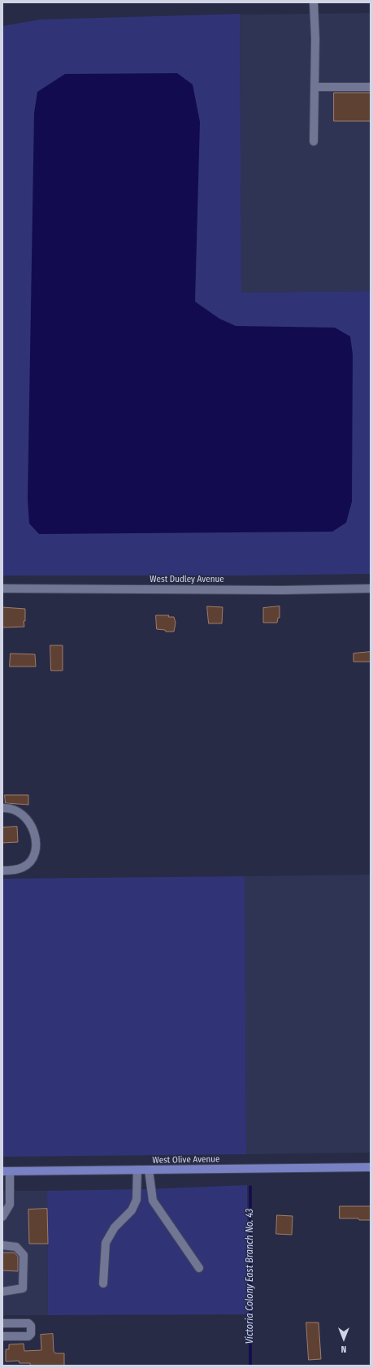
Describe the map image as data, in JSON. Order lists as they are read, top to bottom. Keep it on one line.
{"streets":{"main road":["West Olive Avenue"],"street":["West Dudley Avenue"]},"water":["Victoria Colony East Branch No. 43"],"north":"bottom"}
